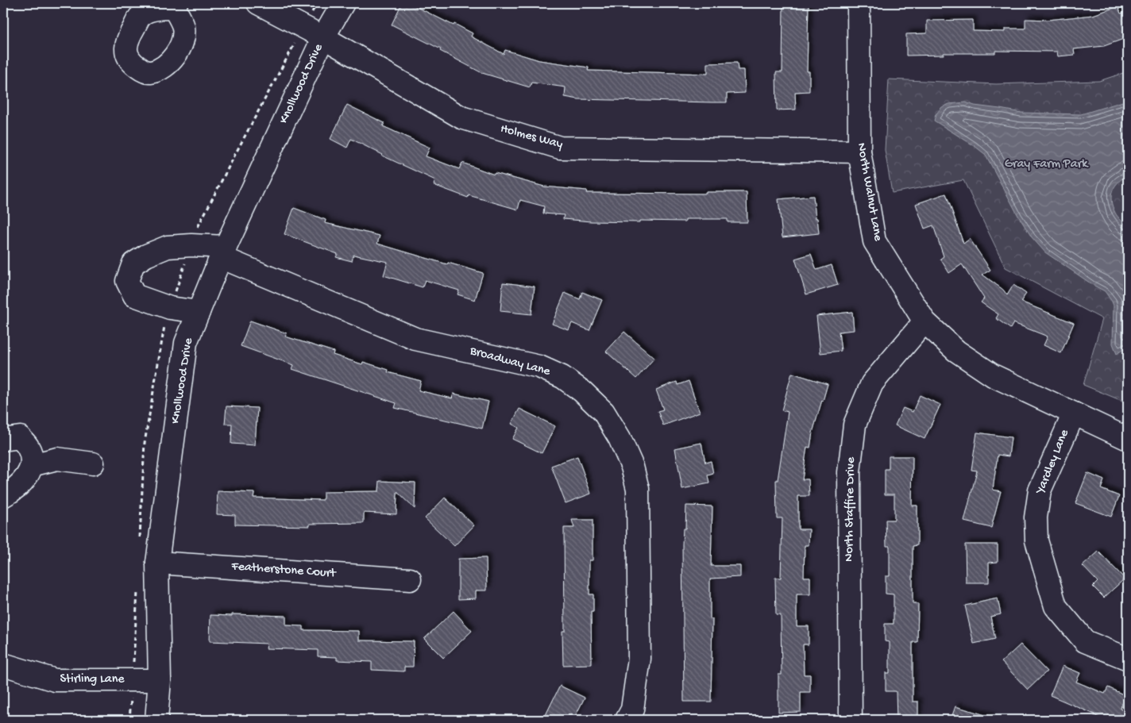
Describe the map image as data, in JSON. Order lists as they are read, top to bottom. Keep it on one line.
{"streets":{"street":["Knollwood Drive","Holmes Way","North Walnut Lane","Broadway Lane","Yardley Lane","North Staffire Drive","Featherstone Court","Stirling Lane"]},"crossings":[["Knollwood Drive","Holmes Way"],["Knollwood Drive","Broadway Lane"],["Knollwood Drive","Featherstone Court"],["Knollwood Drive","Stirling Lane"],["Holmes Way","North Walnut Lane"],["North Walnut Lane","Yardley Lane"],["North Walnut Lane","North Staffire Drive"]],"parks":["Gray Farm Park"]}
